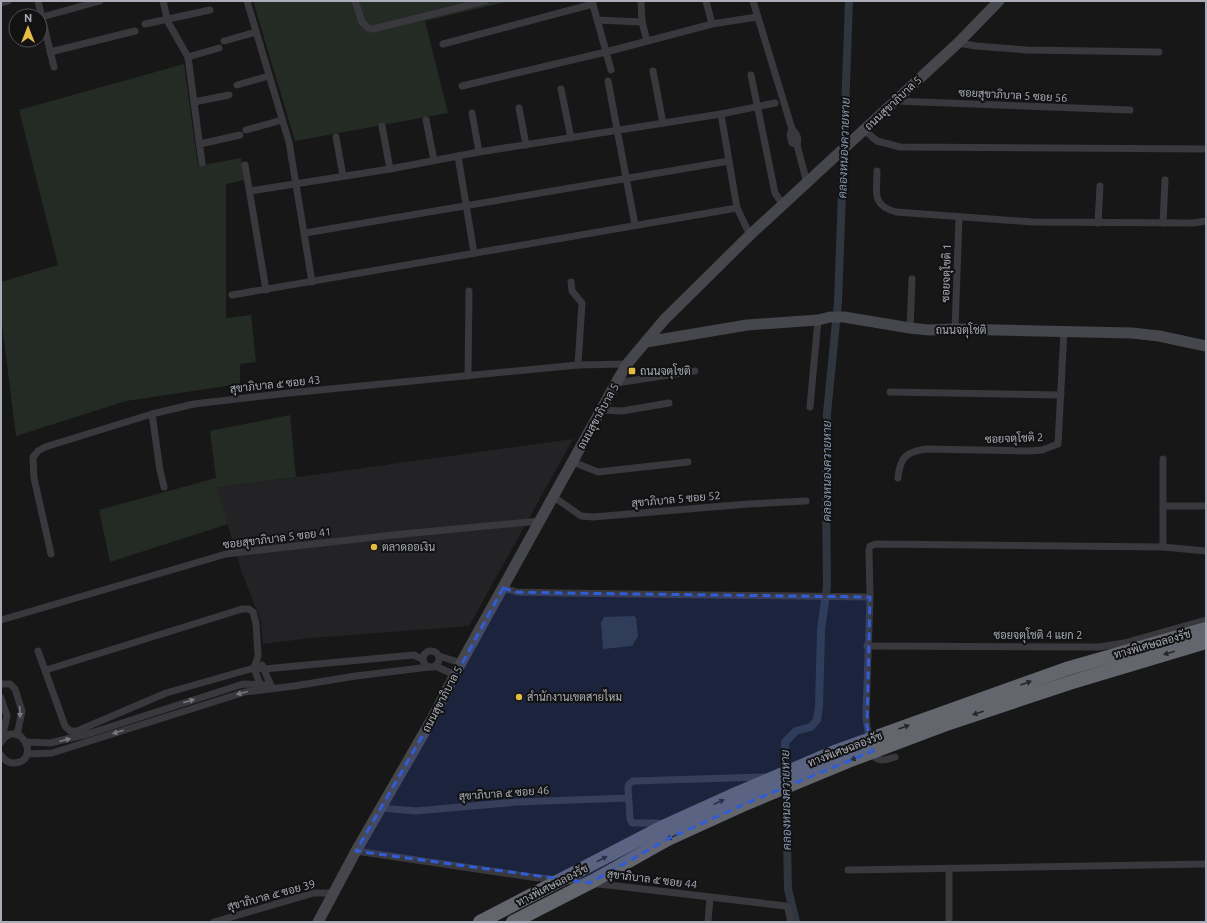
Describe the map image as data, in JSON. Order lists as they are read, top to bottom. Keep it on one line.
{"streets":{"highway":["ทางพิเศษฉลองรัช"],"main road":["ถนนสุขาภิบาล 5","ถนนจตุโชติ"],"street":["ซอยสุขาภิบาล 5 ซอย 56","ซอยจตุโชติ 1","สุขาภิบาล ๕ ซอย 43","ซอยจตุโชติ 2","สุขาภิบาล 5 ซอย 52","ซอยสุขาภิบาล 5 ซอย 41","ซอยจตุโชติ 4 แยก 2","สุขาภิบาล ๕ ซอย 46","สุขาภิบาล ๕ ซอย 44","สุขาภิบาล ๕ ซอย 39"]},"crossings":[["ซอยสุขาภิบาล 5 ซอย 56","ถนนสุขาภิบาล 5"],["ถนนสุขาภิบาล 5","ถนนจตุโชติ"],["ถนนสุขาภิบาล 5","สุขาภิบาล ๕ ซอย 43"],["ถนนสุขาภิบาล 5","สุขาภิบาล 5 ซอย 52"],["ถนนสุขาภิบาล 5","ซอยสุขาภิบาล 5 ซอย 41"],["ถนนสุขาภิบาล 5","สุขาภิบาล ๕ ซอย 46"],["ถนนสุขาภิบาล 5","สุขาภิบาล ๕ ซอย 44"],["ถนนสุขาภิบาล 5","สุขาภิบาล ๕ ซอย 39"],["ซอยจตุโชติ 1","ถนนจตุโชติ"],["ถนนจตุโชติ","ซอยจตุโชติ 2"]],"water":["คลองหนองควายหาย"],"places":{"transit":["ถนนจตุโชติ"],"other":["ตลาดออเงิน","สำนักงานเขตสายไหม"]},"north":"top"}
